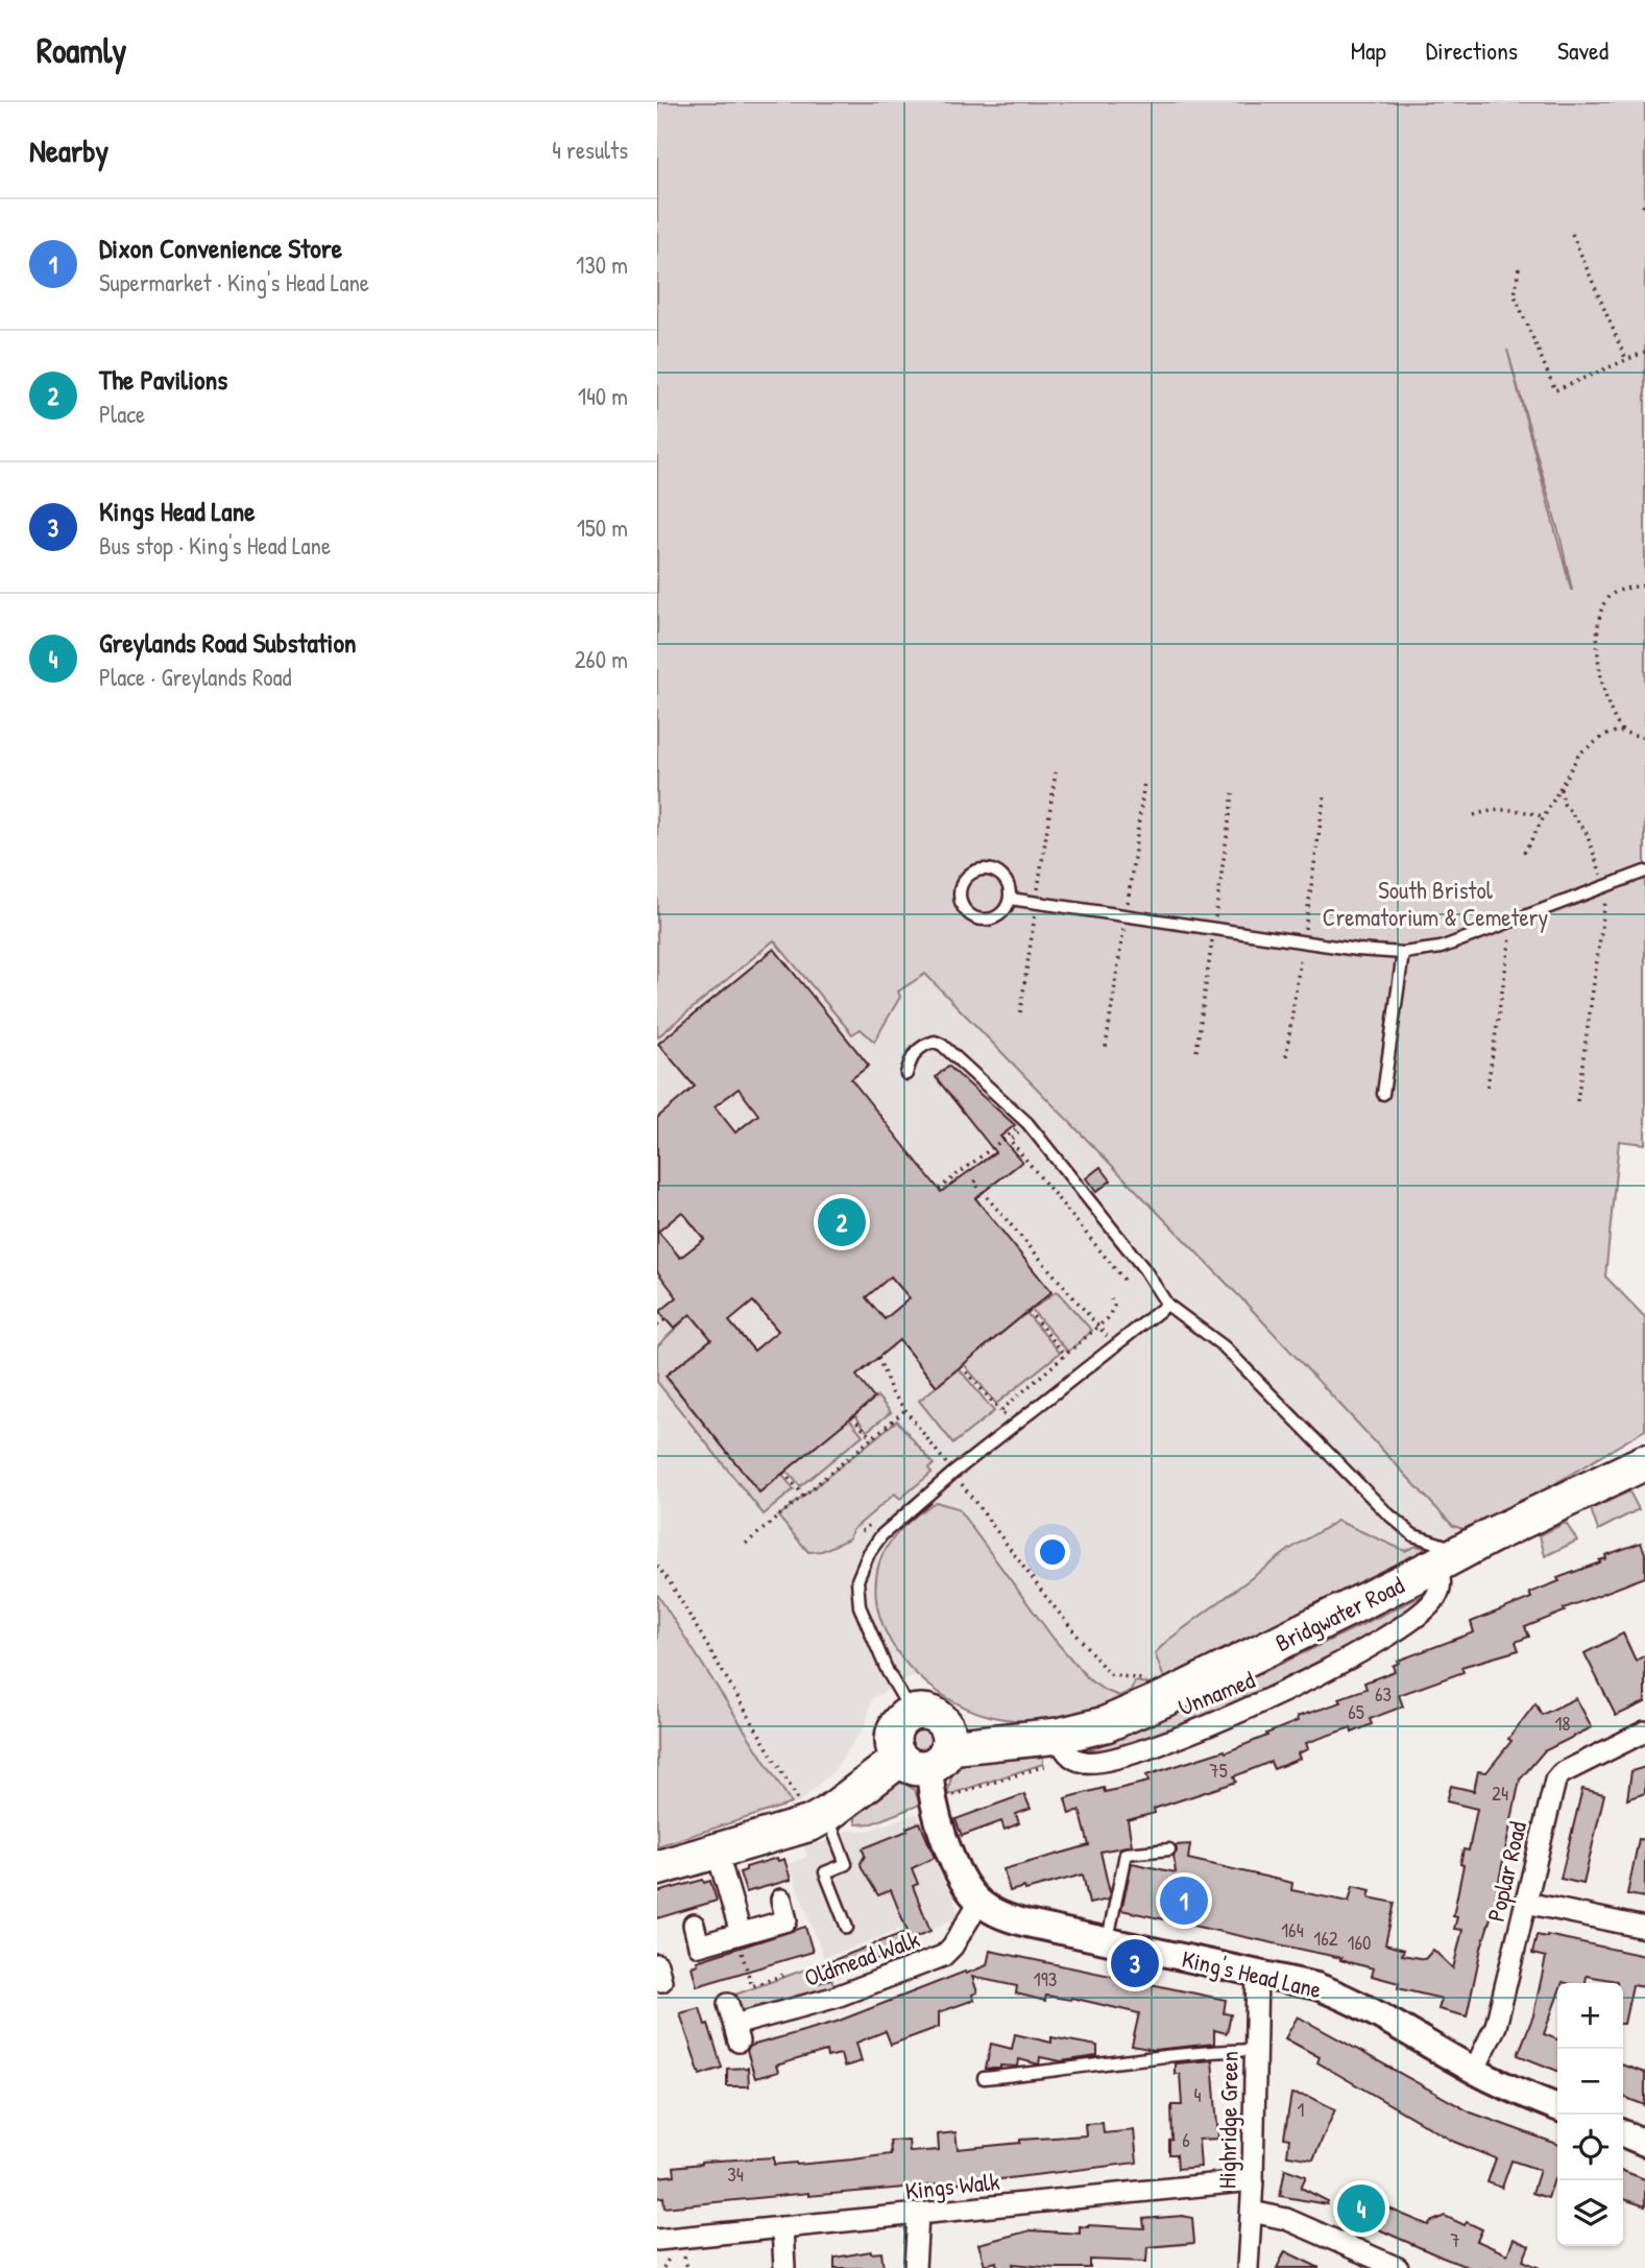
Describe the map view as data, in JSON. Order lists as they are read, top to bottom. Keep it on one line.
{"streets":{"highway":["Bridgwater Road"],"street":["Unnamed","Poplar Road","Oldmead Walk","King's Head Lane","Highridge Green","Kings Walk"]},"crossings":[["Bridgwater Road","Unnamed"],["Bridgwater Road","King's Head Lane"],["Poplar Road","King's Head Lane"],["Oldmead Walk","King's Head Lane"],["King's Head Lane","Highridge Green"],["Highridge Green","Kings Walk"]],"parks":["South Bristol Crematorium & Cemetery"],"house_numbers":["63","65","18","75","24","164","162","160","193","4","1","6","34","7"],"page":{"header":"Roamly","nav":["Map","Directions","Saved"],"heading":["Nearby","4 results"],"list":[{"mark":"1","name":"Dixon Convenience Store","note":"Supermarket · King's Head Lane","value":"130 m"},{"mark":"2","name":"The Pavilions","note":"Place","value":"140 m"},{"mark":"3","name":"Kings Head Lane","note":"Bus stop · King's Head Lane","value":"150 m"},{"mark":"4","name":"Greylands Road Substation","note":"Place · Greylands Road","value":"260 m"}],"pins":["2","1","3","4"],"map_buttons":["+","−"]}}
